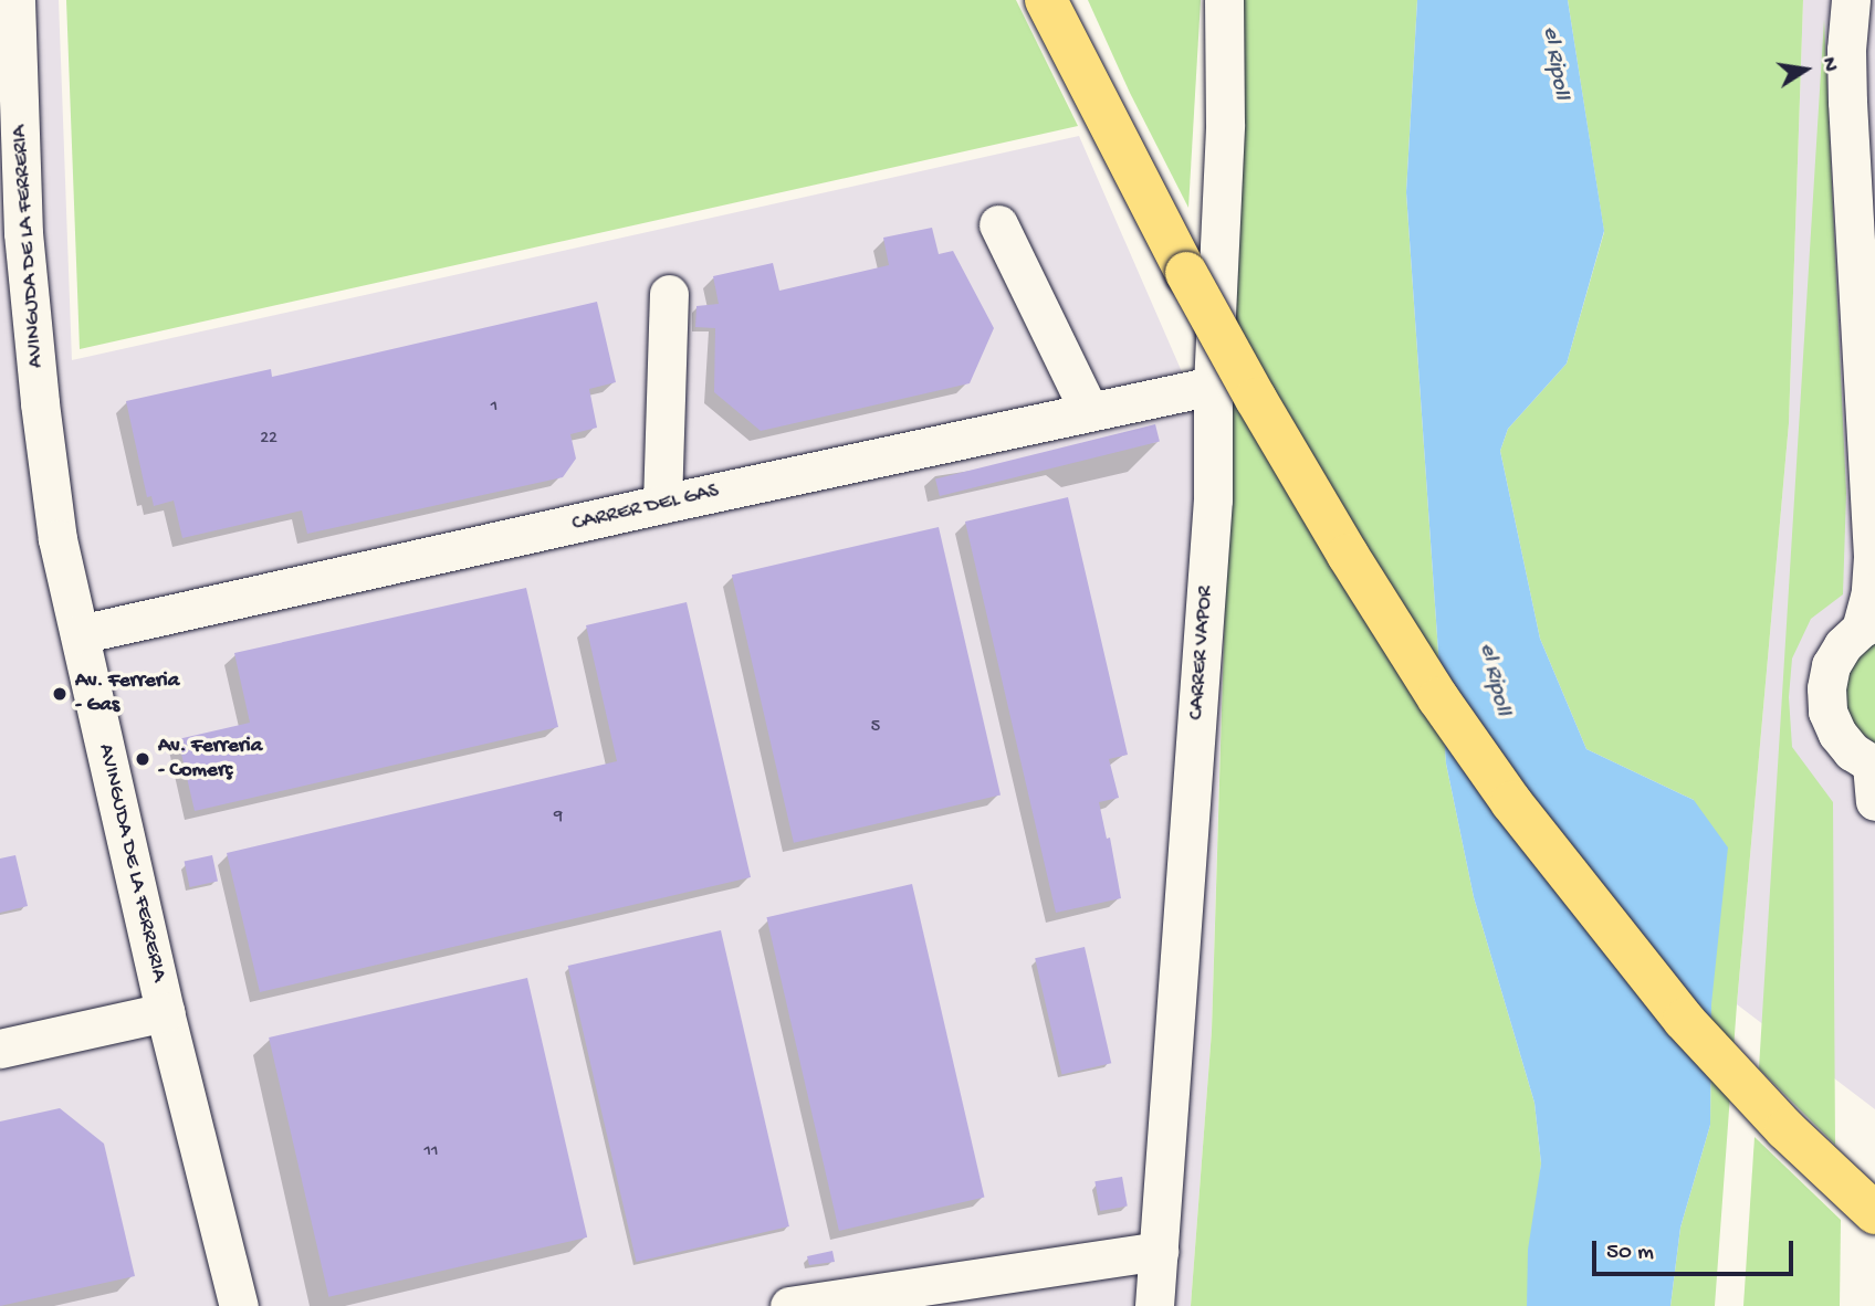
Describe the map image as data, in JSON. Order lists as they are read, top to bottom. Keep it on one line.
{"streets":{"street":["AVINGUDA DE LA FERRERIA","CARRER DEL GAS","CARRER VAPOR"]},"crossings":[["AVINGUDA DE LA FERRERIA","CARRER DEL GAS"],["CARRER DEL GAS","CARRER VAPOR"]],"water":["el Ripoll"],"places":["Av. Ferreria - Gas","Av. Ferreria - Comerç"],"house_numbers":["1","22","5","9","11"],"scale_bar":"50 m","north":"right"}
